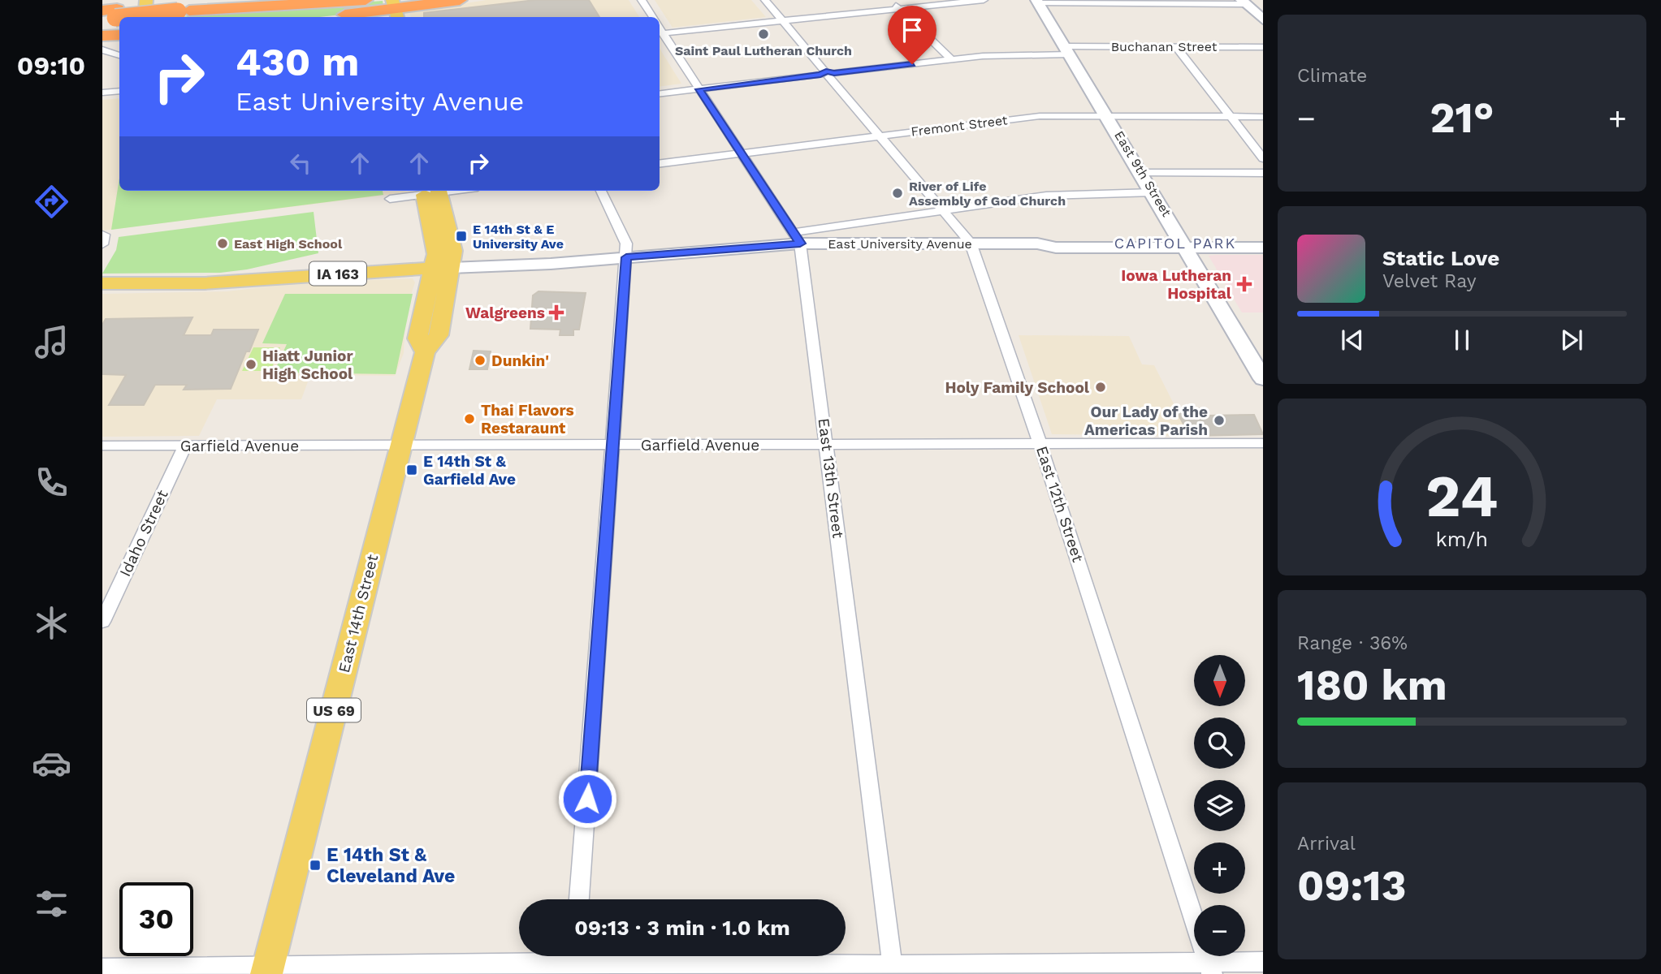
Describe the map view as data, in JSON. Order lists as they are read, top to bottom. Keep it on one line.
{"streets":{"main road":["East 9th Street","East University Avenue","IA 163","East 14th Street","US 69"],"street":["Buchanan Street","Fremont Street","Garfield Avenue","East 13th Street","East 12th Street","Idaho Street"]},"crossings":[["Buchanan Street","East 9th Street"],["Buchanan Street","East 13th Street"],["Buchanan Street","East 12th Street"],["Fremont Street","East 9th Street"],["Fremont Street","East 13th Street"],["Fremont Street","East 12th Street"],["East 9th Street","East University Avenue"],["East University Avenue","East 13th Street"],["East University Avenue","East 12th Street"],["East University Avenue","East 14th Street"],["Garfield Avenue","East 13th Street"],["Garfield Avenue","East 12th Street"],["Garfield Avenue","Idaho Street"],["Garfield Avenue","East 14th Street"]],"districts":["CAPITOL PARK"],"places":{"other":["Saint Paul Lutheran Church","River of Life Assembly of God Church","East High School","Dunkin'","Hiatt Junior High School","Holy Family School","Thai Flavors Restaraunt","Our Lady of the Americas Parish"],"transit":["E 14th St & E University Ave","E 14th St & Garfield Ave","E 14th St & Cleveland Ave"],"health":["Iowa Lutheran Hospital","Walgreens"]},"north":"bottom","page":{"tabs":"09:10","tile":["Climate",["Range · 36%","180 km"],["Arrival","09:13"]],"turn":["430 m","East University Avenue"],"heat":["−","21°","+"],"song":["Static Love","Velvet Ray"],"map_buttons":["+","−"],"limit":"30","trip":"09:13 · 3 min · 1.0 km","gauge":["24","km/h"]}}
